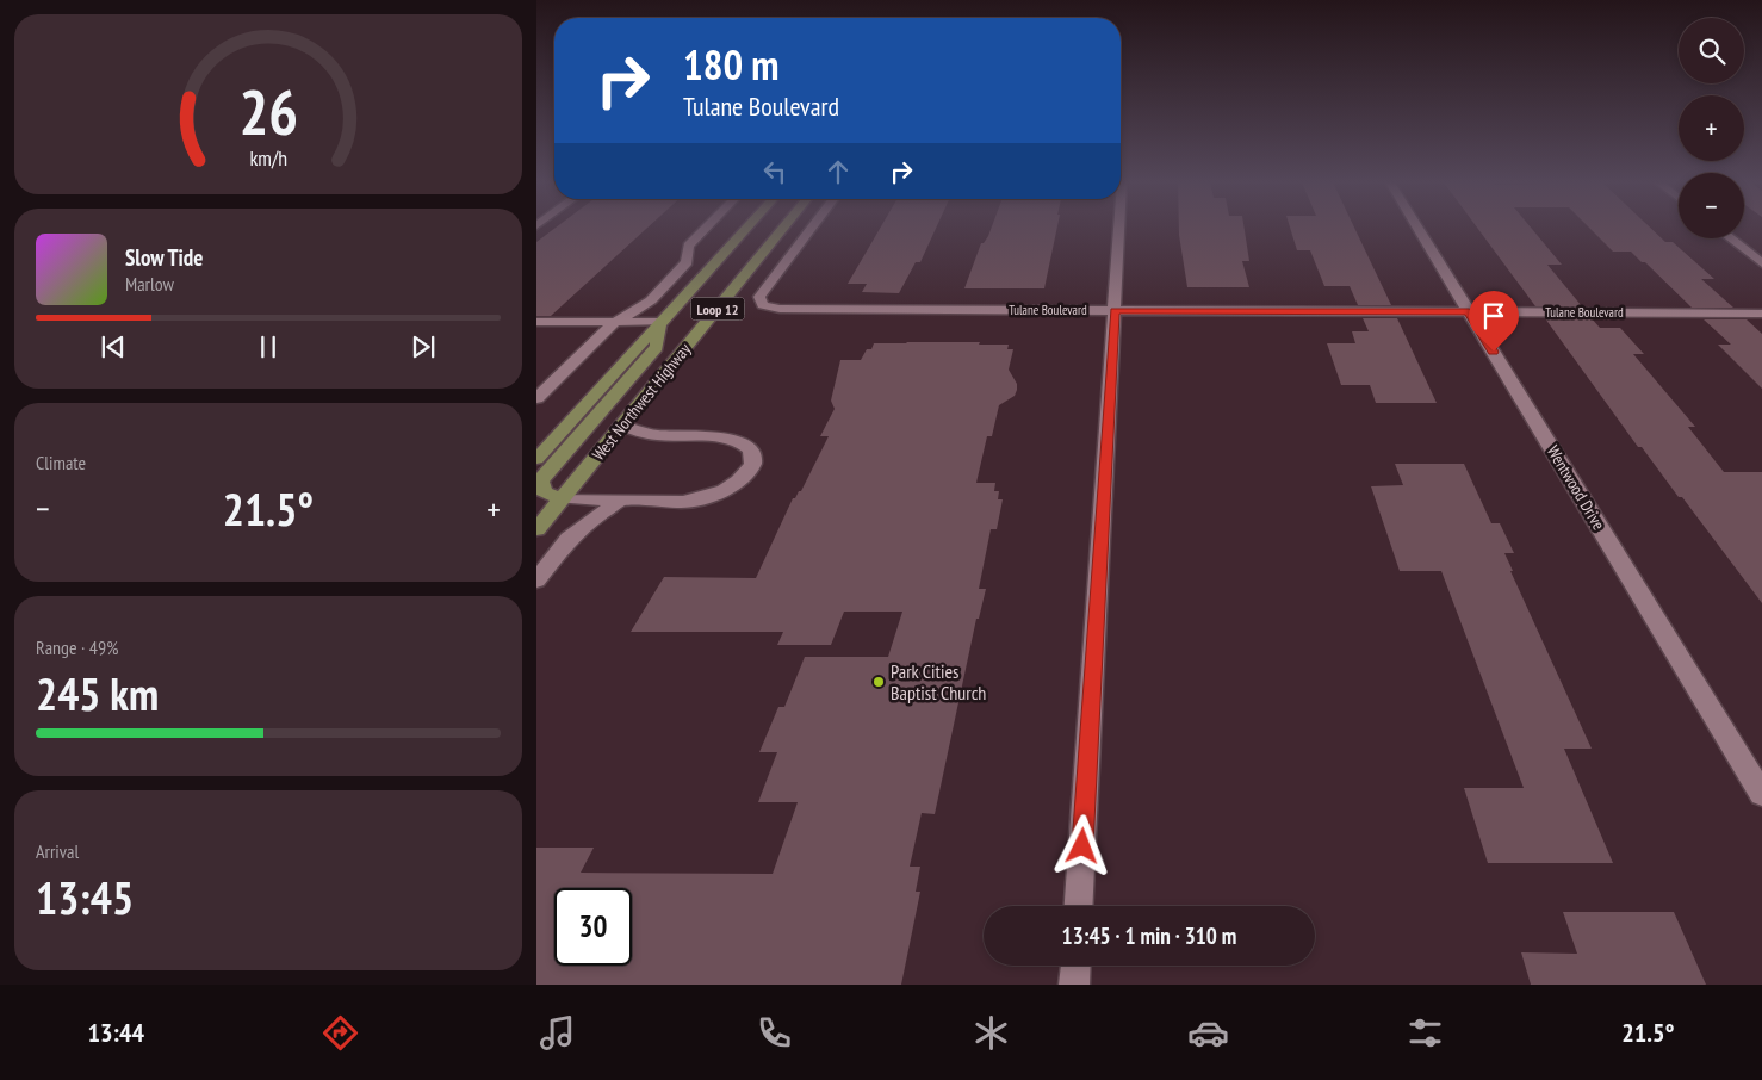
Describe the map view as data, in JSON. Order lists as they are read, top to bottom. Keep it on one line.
{"streets":{"main road":["Loop 12","West Northwest Highway"],"street":["Tulane Boulevard","Wentwood Drive"]},"crossings":[["Tulane Boulevard","Wentwood Drive"]],"places":["Park Cities Baptist Church"],"page":{"map_buttons":["+","−"],"turn":["180 m","Tulane Boulevard"],"song":["Slow Tide","Marlow"],"tile":["Climate",["Range · 49%","245 km"],["Arrival","13:45"]],"heat":["−","21.5°","+"],"limit":"30","trip":"13:45 · 1 min · 310 m","tabs":["13:44","21.5°"],"gauge":["26","km/h"]}}
